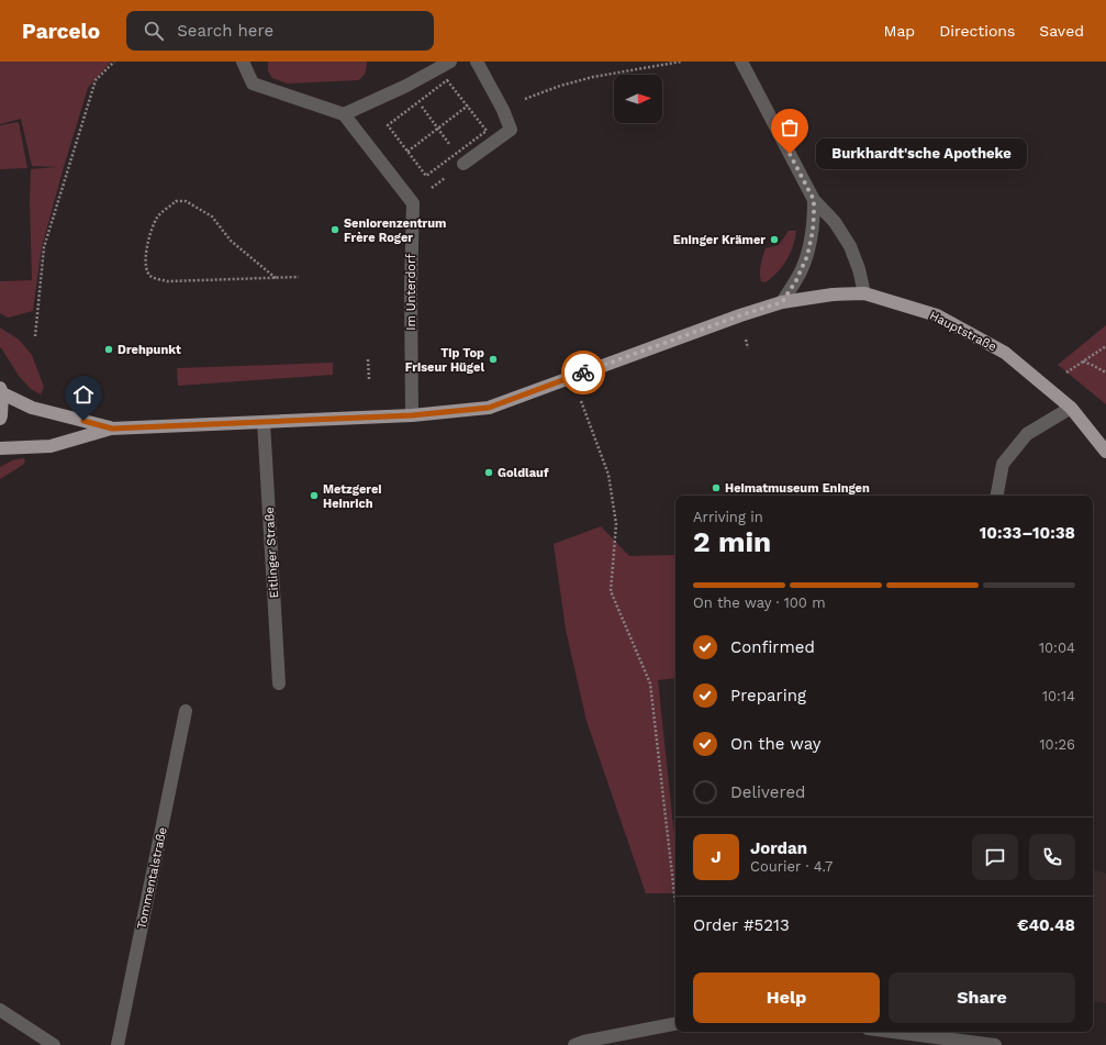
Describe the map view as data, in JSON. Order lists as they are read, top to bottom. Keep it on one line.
{"streets":{"main road":["Hauptstraße"],"street":["Im Unterdorf","Eitlinger Straße","Tommentalstraße"]},"places":["Burkhardt'sche Apotheke","Seniorenzentrum Frère Roger","Eninger Krämer","Drehpunkt","Tip Top Friseur Hügel","Goldlauf","Heimatmuseum Eningen","Metzgerei Heinrich"],"north":"right","page":{"header":"Parcelo","search":"Search here","nav":["Map","Directions","Saved"],"bubble":"Burkhardt'sche Apotheke","heading":["2 min","Arriving in","10:33–10:38"],"panel":["Jordan","Courier · 4.7","Order #5213","€40.48"],"bar":"On the way · 100 m","list":[["Confirmed","10:04"],["Preparing","10:14"],["On the way","10:26"],"Delivered"],"round":"J","buttons":["Help","Share"]}}
